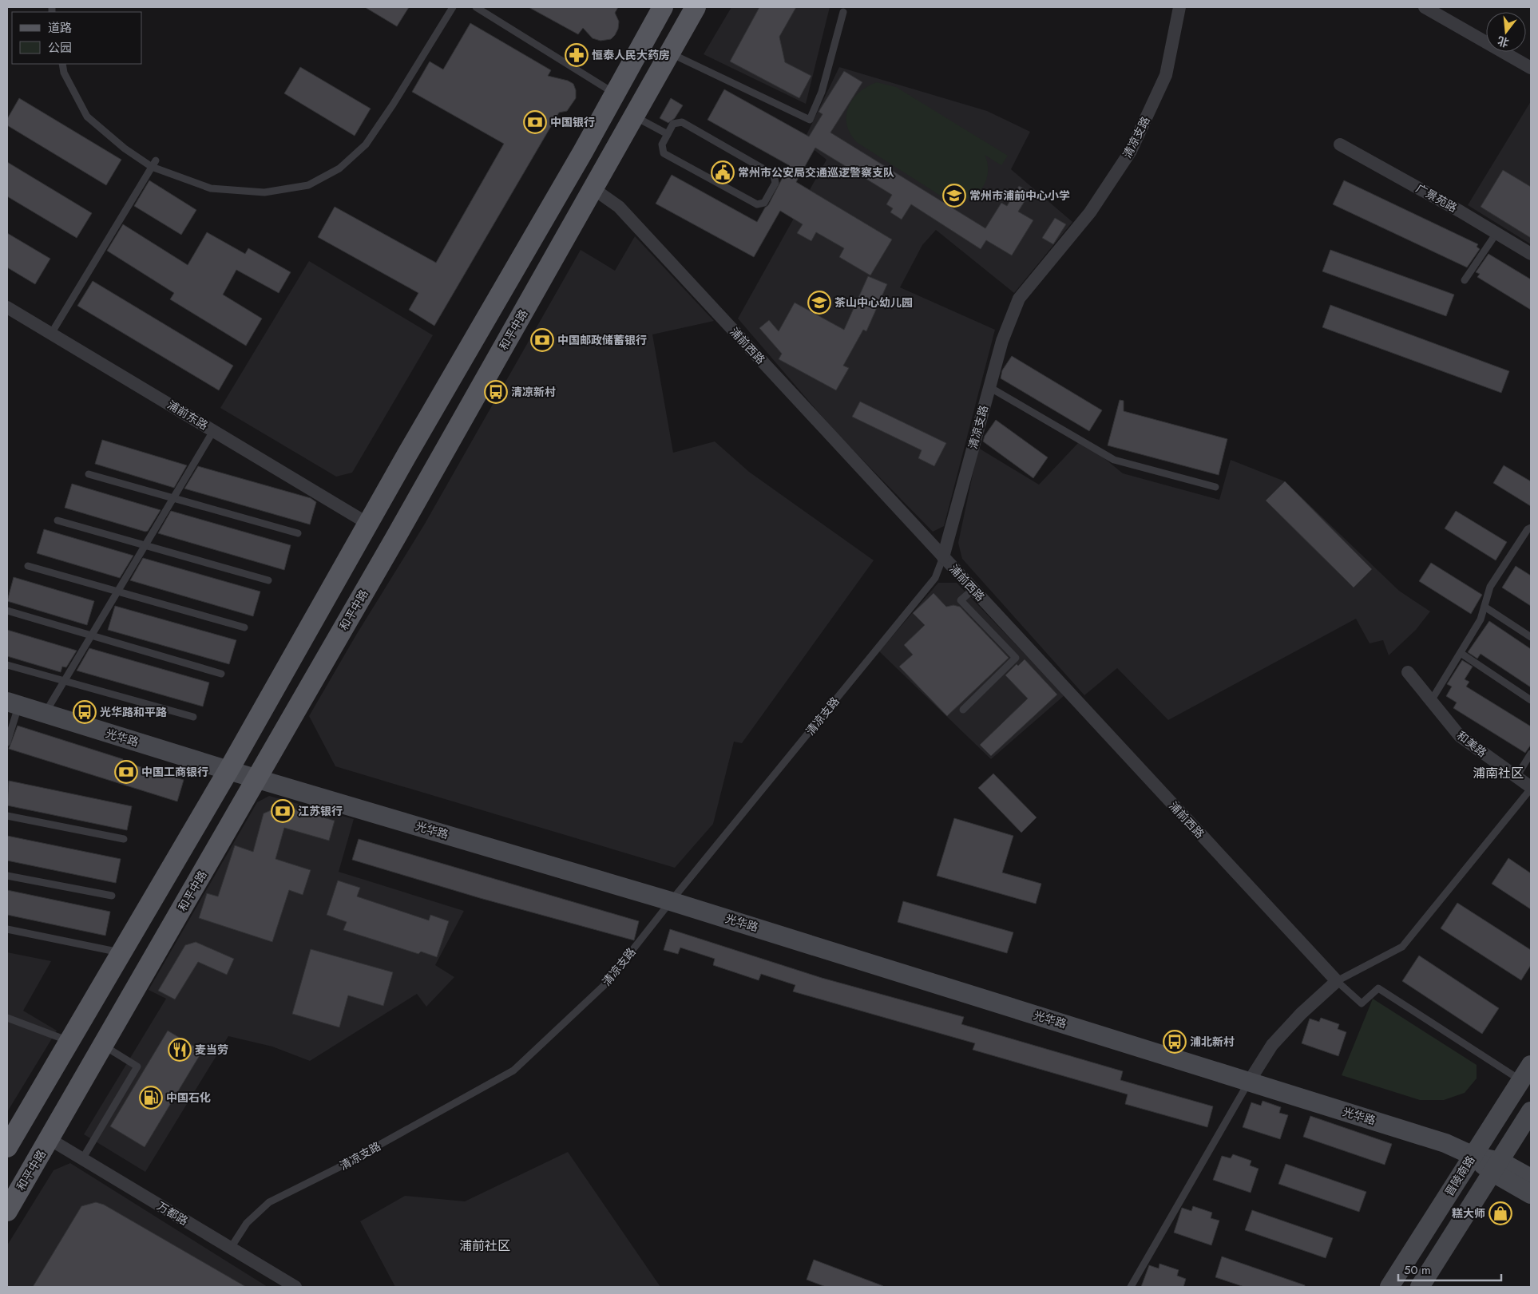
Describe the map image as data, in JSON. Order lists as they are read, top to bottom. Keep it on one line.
{"streets":{"main road":["和平中路","光华路","晋陵南路"],"street":["清凉支路","广景苑路","浦前西路","浦前东路","和美路","万都路"]},"crossings":[["清凉支路","浦前西路"],["清凉支路","光华路"],["清凉支路","万都路"],["和平中路","浦前西路"],["和平中路","光华路"],["和平中路","万都路"],["光华路","晋陵南路"]],"districts":["浦南社区","浦前社区"],"places":{"pharmacy":["恒泰人民大药房"],"bank":["中国银行","中国邮政储蓄银行","中国工商银行","江苏银行"],"public building":["常州市公安局交通巡逻警察支队"],"school or university":["常州市浦前中心小学","茶山中心幼儿园"],"bus stop":["清凉新村","光华路和平路","浦北新村"],"restaurant":["麦当劳"],"fuel station":["中国石化"],"shop":["糕大师"]},"legend":["道路","公园"],"scale_bar":"50 m","north":"bottom"}
